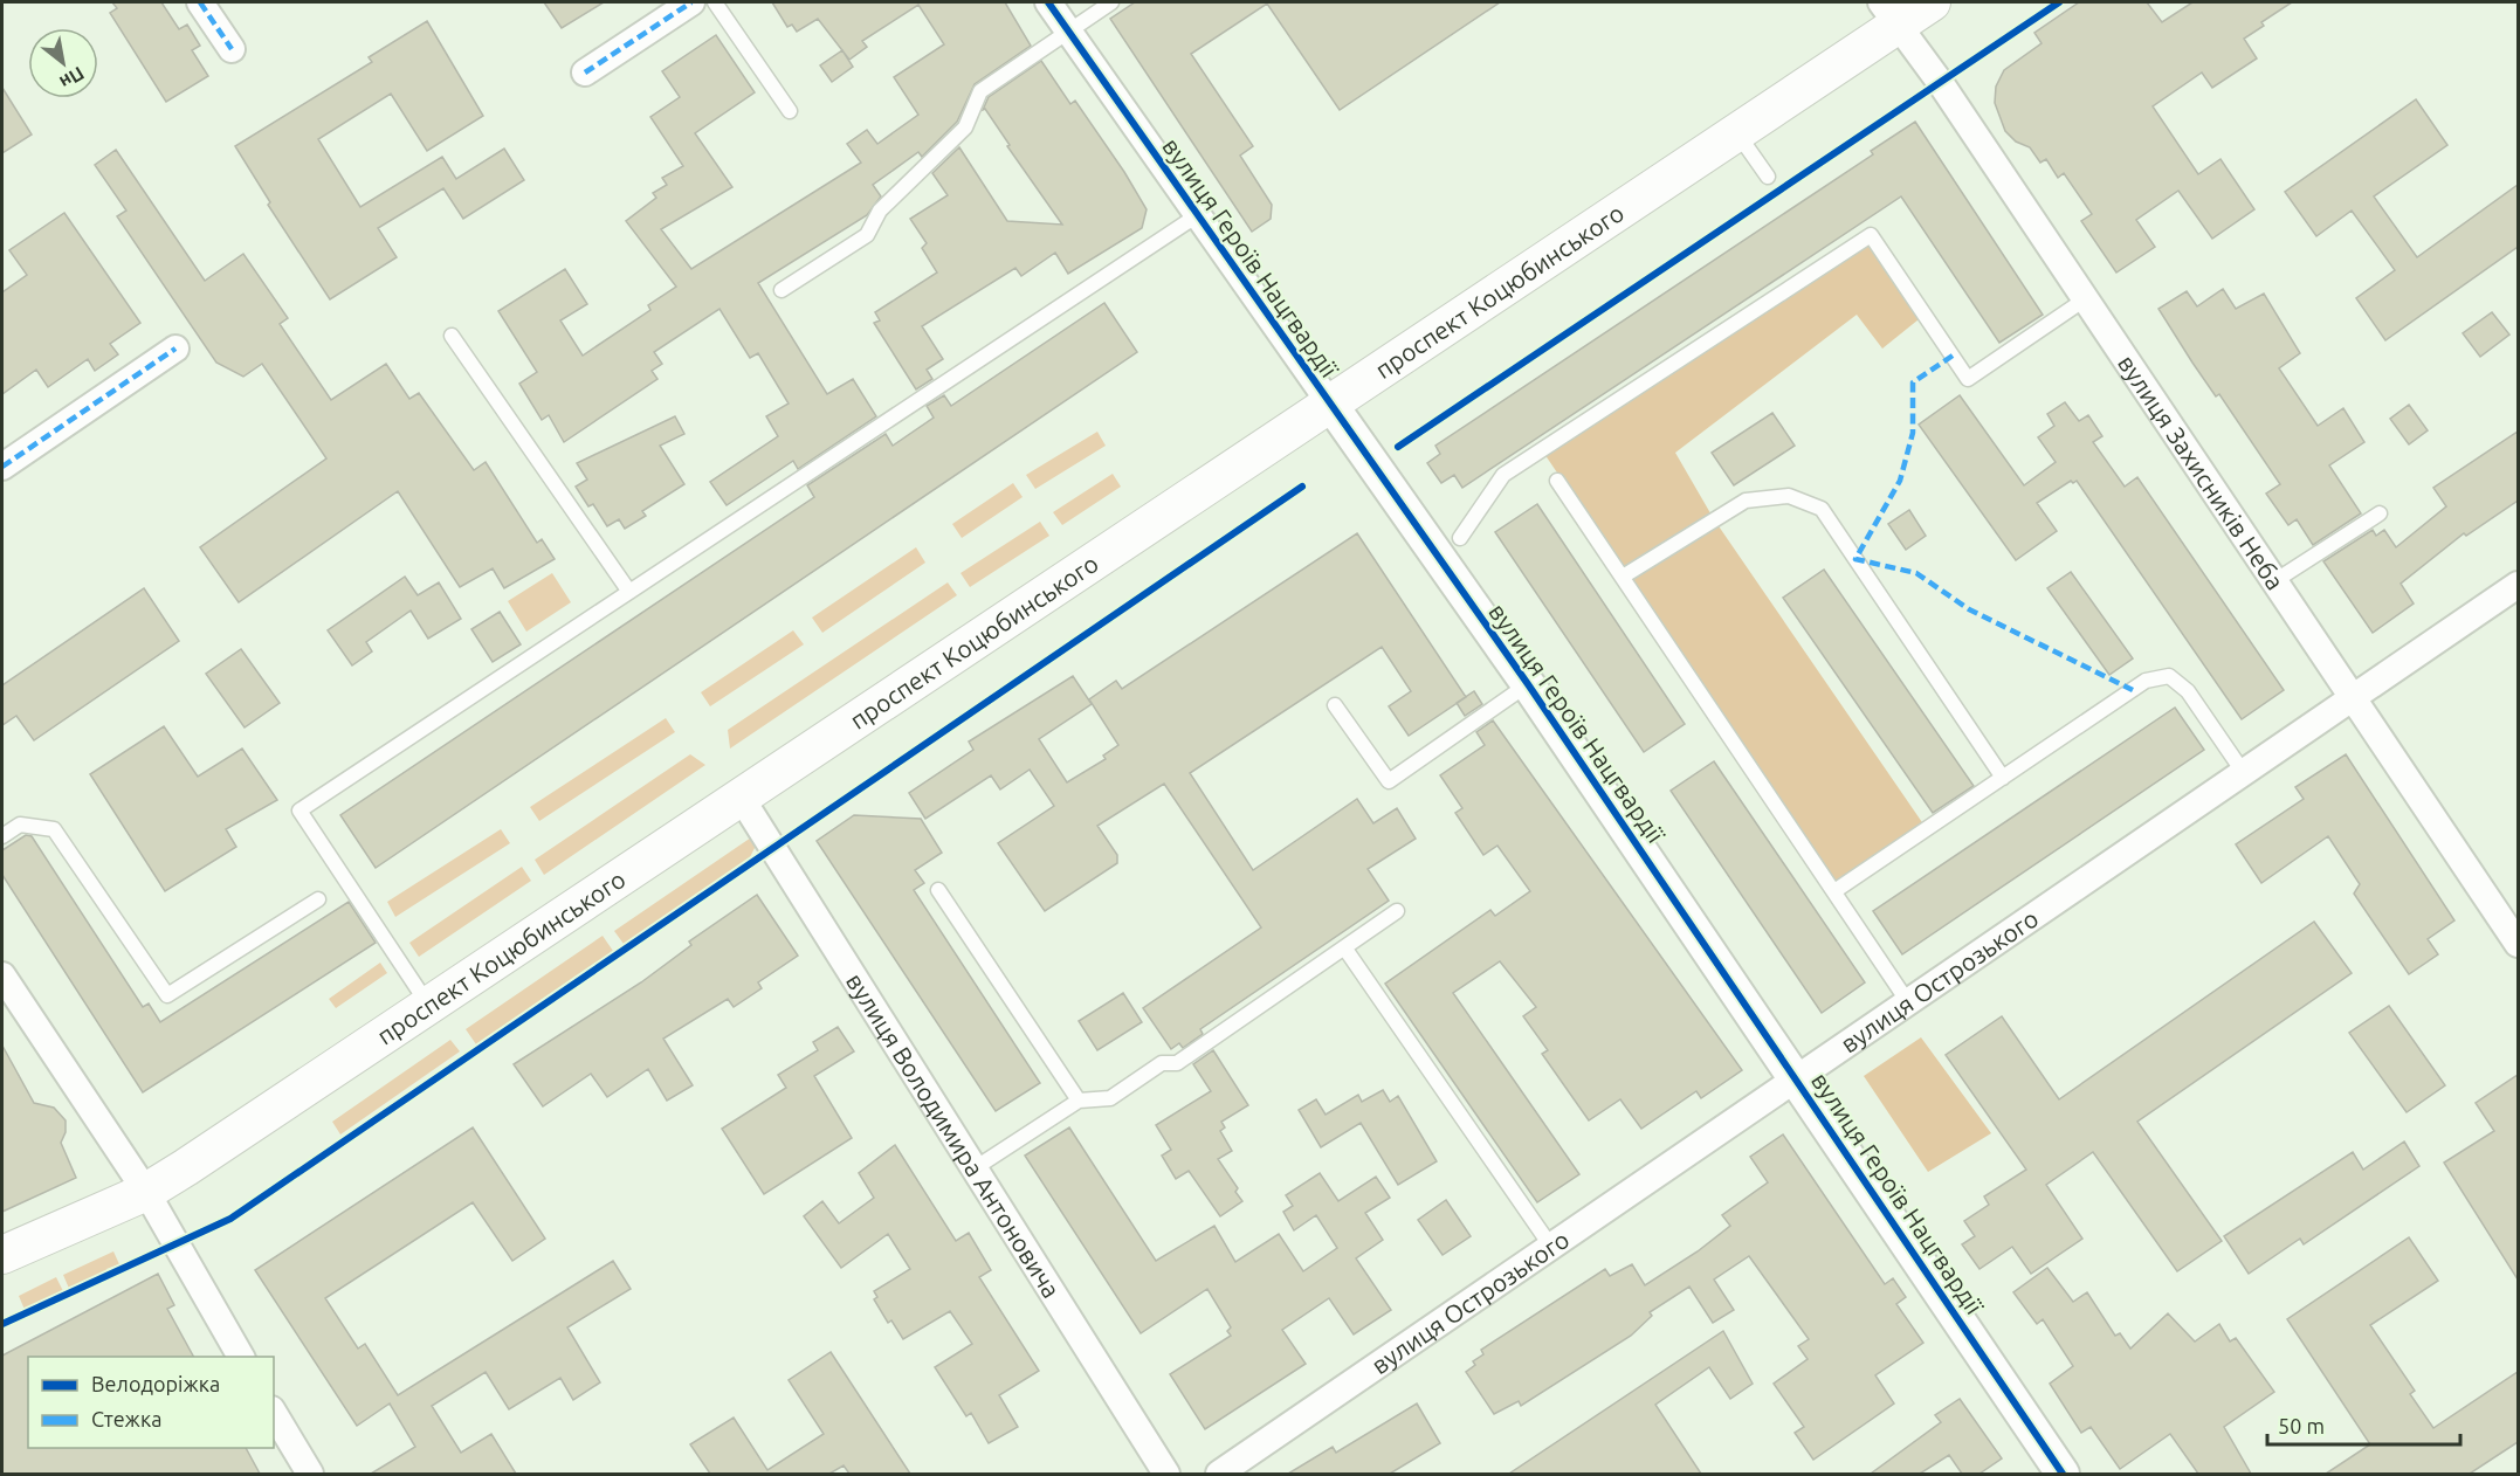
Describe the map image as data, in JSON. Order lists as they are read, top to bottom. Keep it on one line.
{"streets":{"main road":["проспект Коцюбинського"],"street":["вулиця Героїв Нацгвардії","вулиця Захисників Неба","вулиця Острозького","вулиця Володимира Антоновича"]},"crossings":[["вулиця Героїв Нацгвардії","проспект Коцюбинського"],["вулиця Героїв Нацгвардії","вулиця Острозького"],["проспект Коцюбинського","вулиця Захисників Неба"],["проспект Коцюбинського","вулиця Володимира Антоновича"],["вулиця Захисників Неба","вулиця Острозького"]],"legend":["Велодоріжка","Стежка"],"scale_bar":"50 m","north":"bottom right"}
